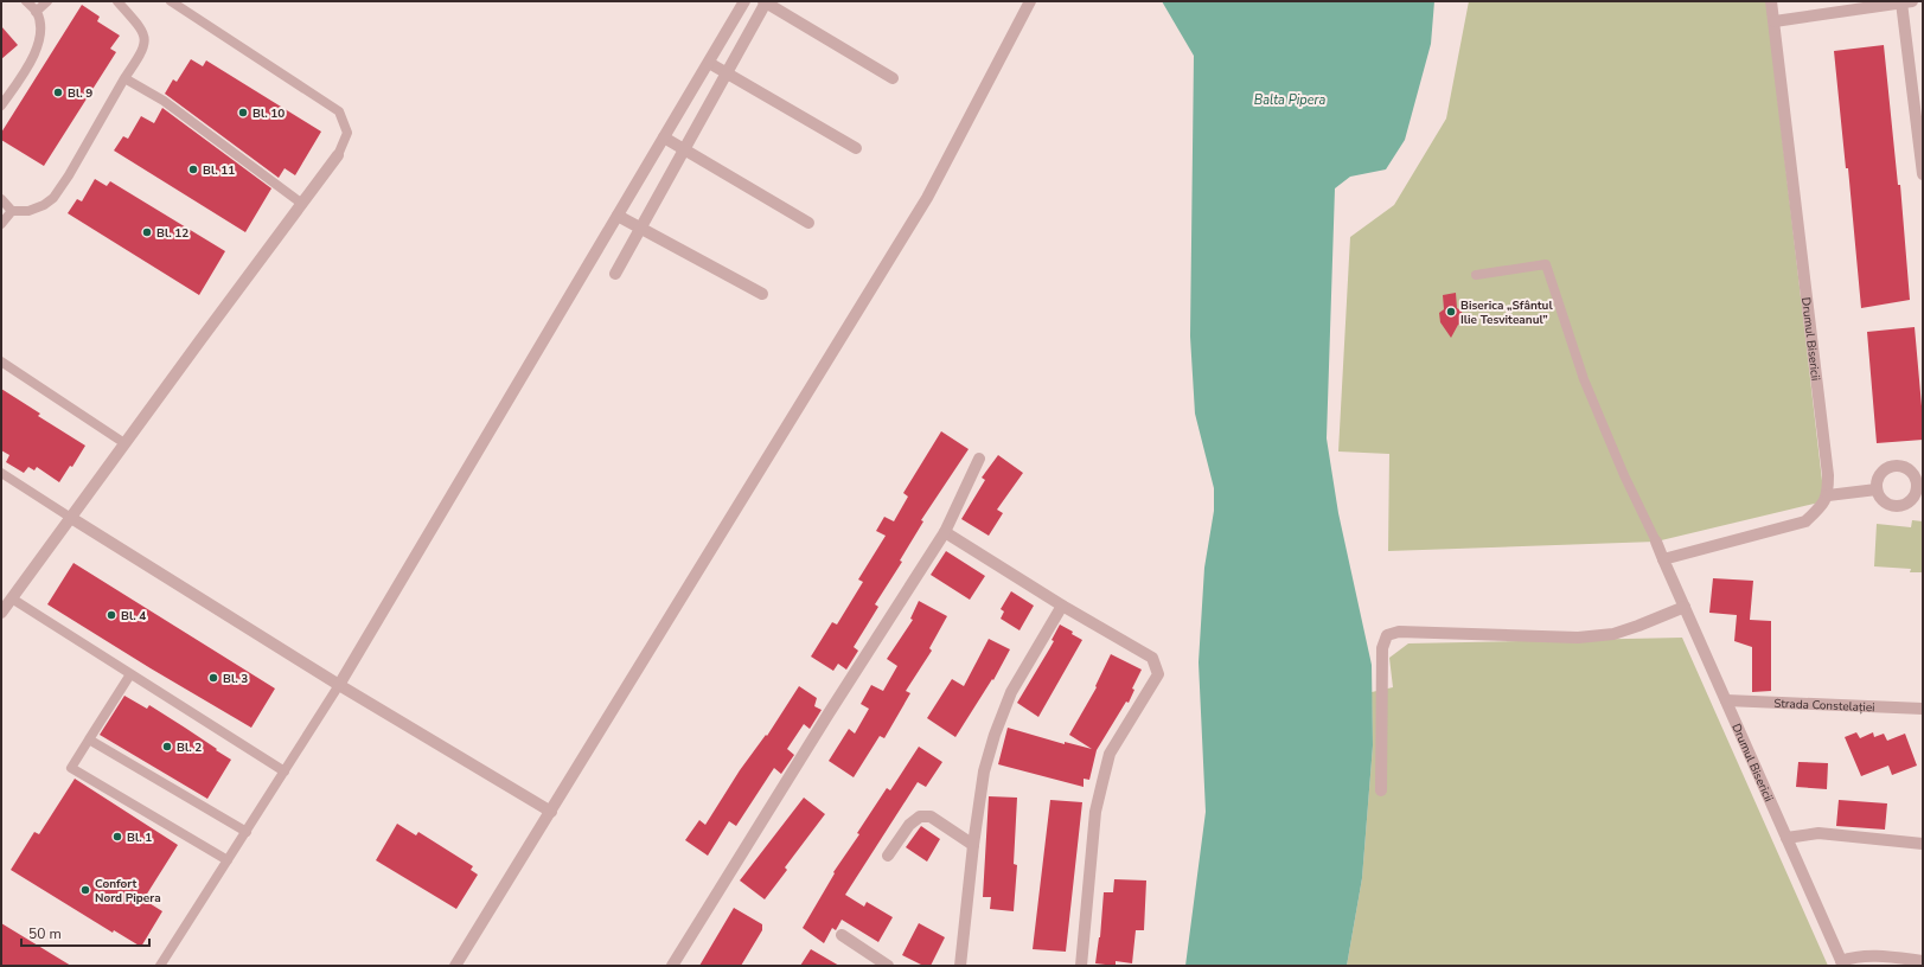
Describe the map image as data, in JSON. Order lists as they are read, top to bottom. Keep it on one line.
{"streets":{"street":["Drumul Bisericii","Strada Constelației"]},"crossings":[["Drumul Bisericii","Strada Constelației"]],"water":["Balta Pipera"],"places":["Bl. 9","Bl. 10","Bl. 11","Bl. 12","Biserica „Sfântul Ilie Tesviteanul”","Bl. 4","Bl. 3","Bl. 2","Bl. 1","Confort Nord Pipera"],"scale_bar":"50 m"}
